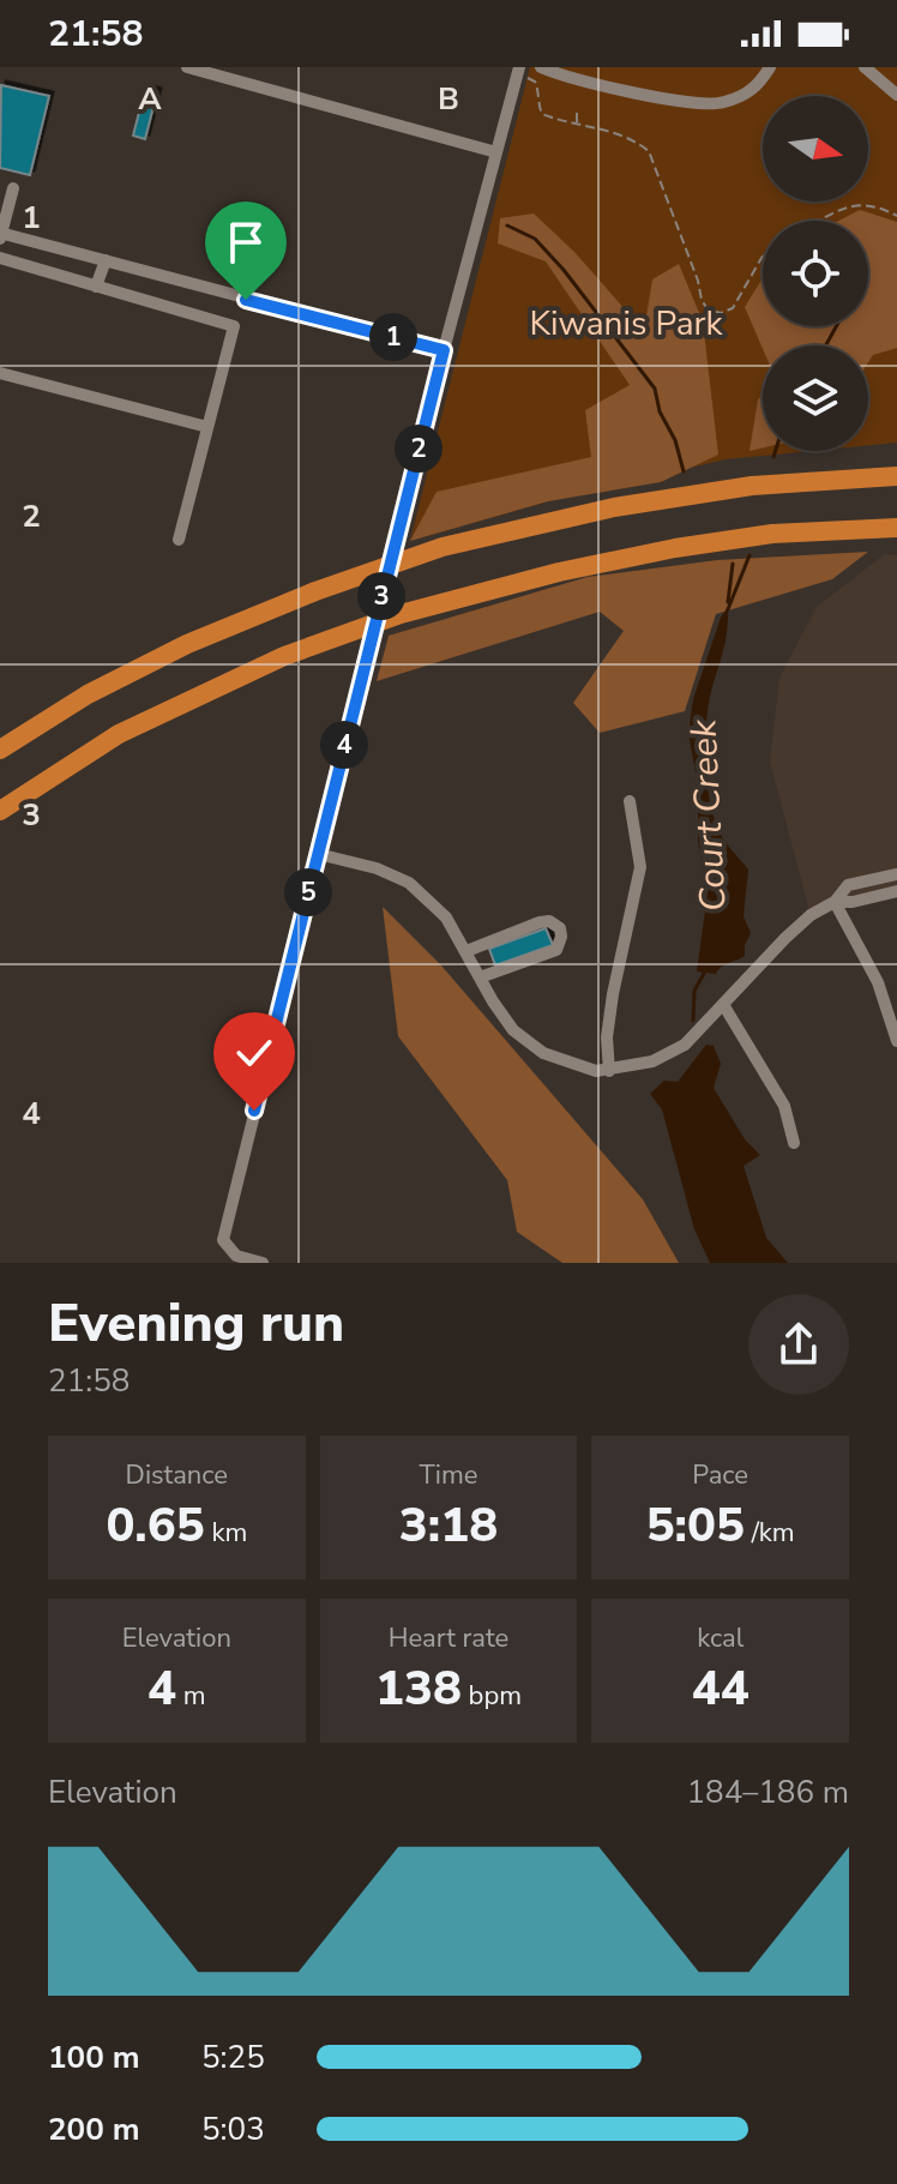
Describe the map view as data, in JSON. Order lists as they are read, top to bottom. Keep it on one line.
{"water":["Court Creek"],"parks":["Kiwanis Park"],"north":"right","page":{"status":"21:58","pins":["1","2","3","4","5"],"heading":["Evening run","21:58"],"stats":[["Distance","0.65 km"],["Time","3:18"],["Pace","5:05 /km"],["Elevation","4 m"],["Heart rate","138 bpm"],["kcal","44"]],"chart":["Elevation","184–186 m"],"list":[{"name":"100 m","note":"5:25"},{"name":"200 m","note":"5:03"}]},"grid":{"columns":["A","B"],"rows":["1","2","3","4"]}}
